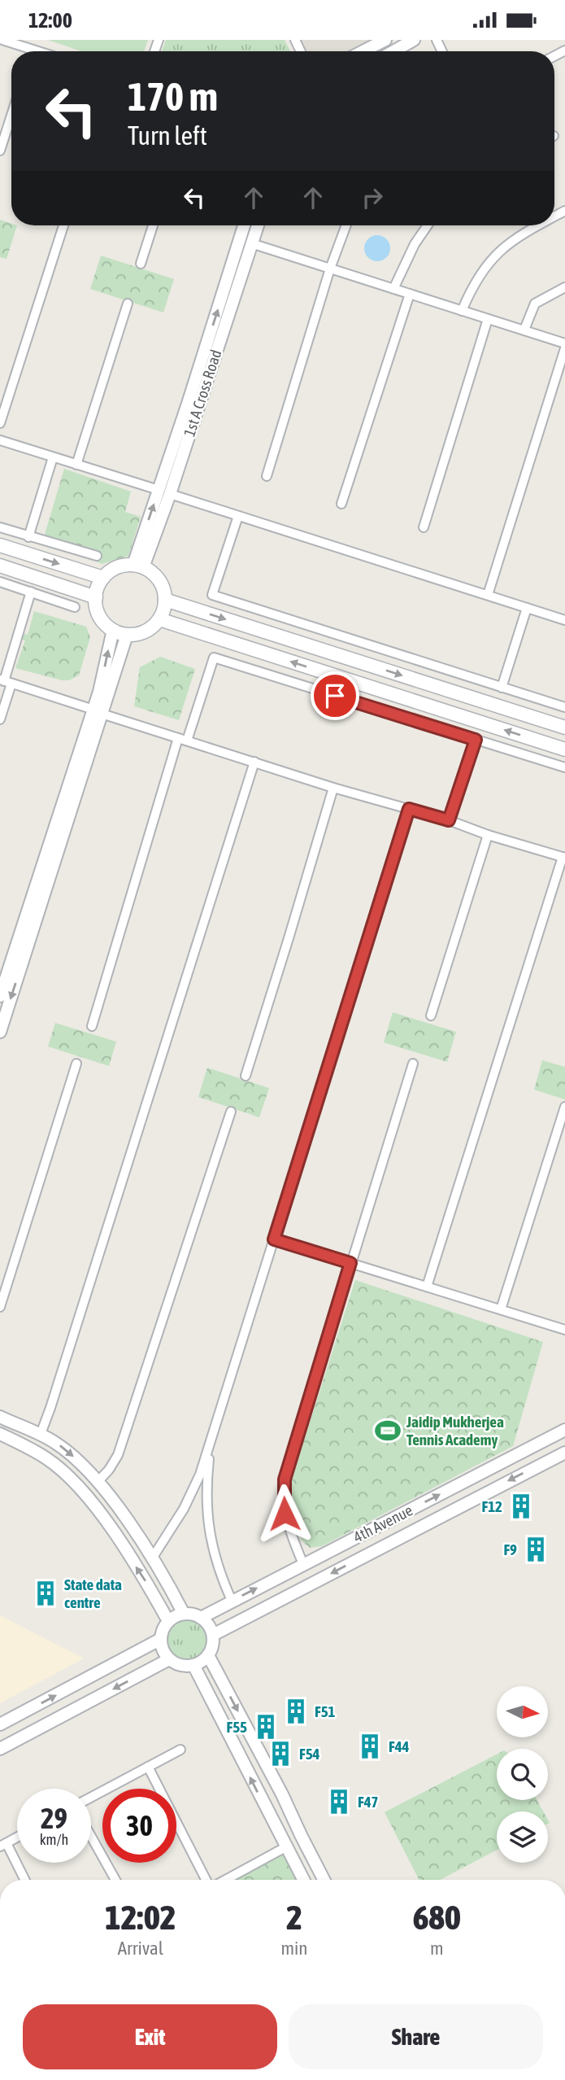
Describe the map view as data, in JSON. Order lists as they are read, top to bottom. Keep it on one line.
{"streets":{"street":["1st A Cross Road","4th Avenue"]},"places":{"sports":["Jaidip Mukherjea Tennis Academy"],"building":["F12","F9","State data centre","F51","F55","F44","F54","F47"]},"north":"right","page":{"status":"12:00","turn":["170 m","Turn left"],"speed":"29 km/h","limit":"30","eta":["12:02","Arrival","2","min","680","m"],"buttons":["Exit","Share"]}}
